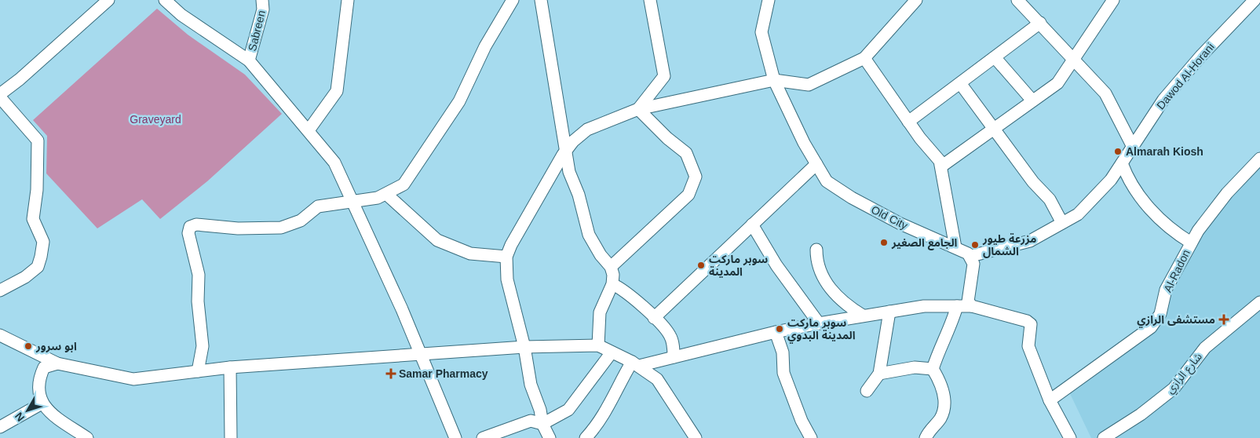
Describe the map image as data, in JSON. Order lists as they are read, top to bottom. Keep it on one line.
{"streets":{"street":["Sabreen","Dawod Al-Horani","Old City","Al-Radon","شارع الرازي"]},"crossings":[["Dawod Al-Horani","Old City"]],"parks":["Graveyard"],"places":{"other":["Almarah Kiosh","الجامع الصغير","مزرعة طيور الشمال","سوبر ماركت المدينة","سوبر ماركت المدينة البدوي","ابو سرور"],"health":["مستشفى الرازي","Samar Pharmacy"]},"north":"bottom left"}
